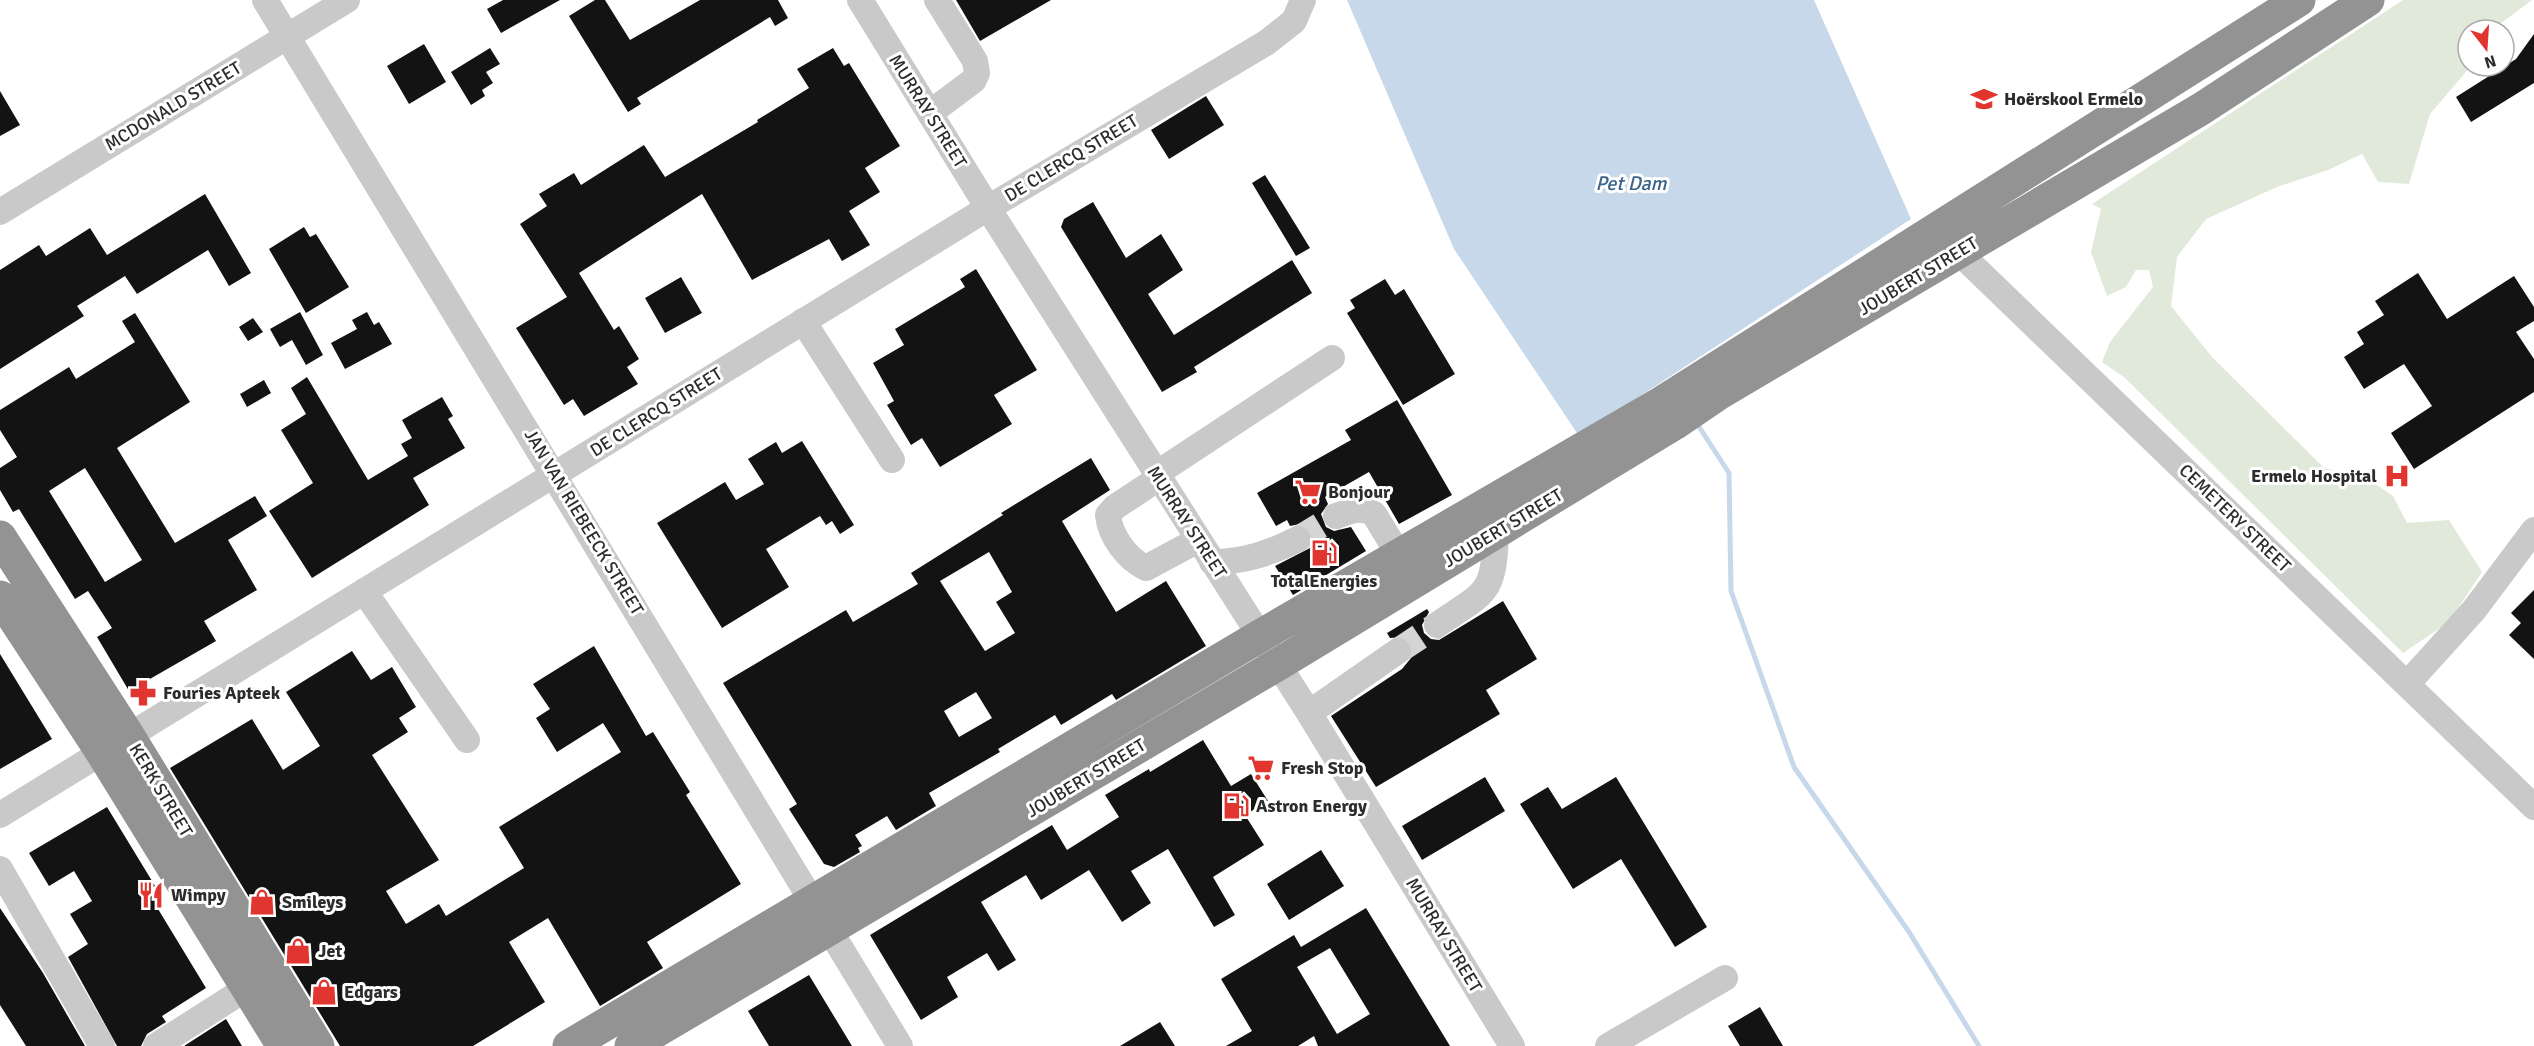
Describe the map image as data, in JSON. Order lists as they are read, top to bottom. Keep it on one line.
{"streets":{"highway":["JOUBERT STREET","KERK STREET"],"street":["MCDONALD STREET","MURRAY STREET","DE CLERCQ STREET","CEMETERY STREET","JAN VAN RIEBEECK STREET"]},"crossings":[["MCDONALD STREET","JAN VAN RIEBEECK STREET"],["MURRAY STREET","DE CLERCQ STREET"],["MURRAY STREET","JOUBERT STREET"],["DE CLERCQ STREET","JAN VAN RIEBEECK STREET"],["DE CLERCQ STREET","KERK STREET"],["JOUBERT STREET","CEMETERY STREET"],["JOUBERT STREET","JAN VAN RIEBEECK STREET"]],"water":["Pet Dam"],"places":{"school or university":["Hoërskool Ermelo"],"hospital":["Ermelo Hospital"],"supermarket":["Bonjour","Fresh Stop"],"fuel station":["TotalEnergies","Astron Energy"],"pharmacy":["Fouries Apteek"],"restaurant":["Wimpy"],"shop":["Smileys","Jet","Edgars"]},"north":"bottom"}
